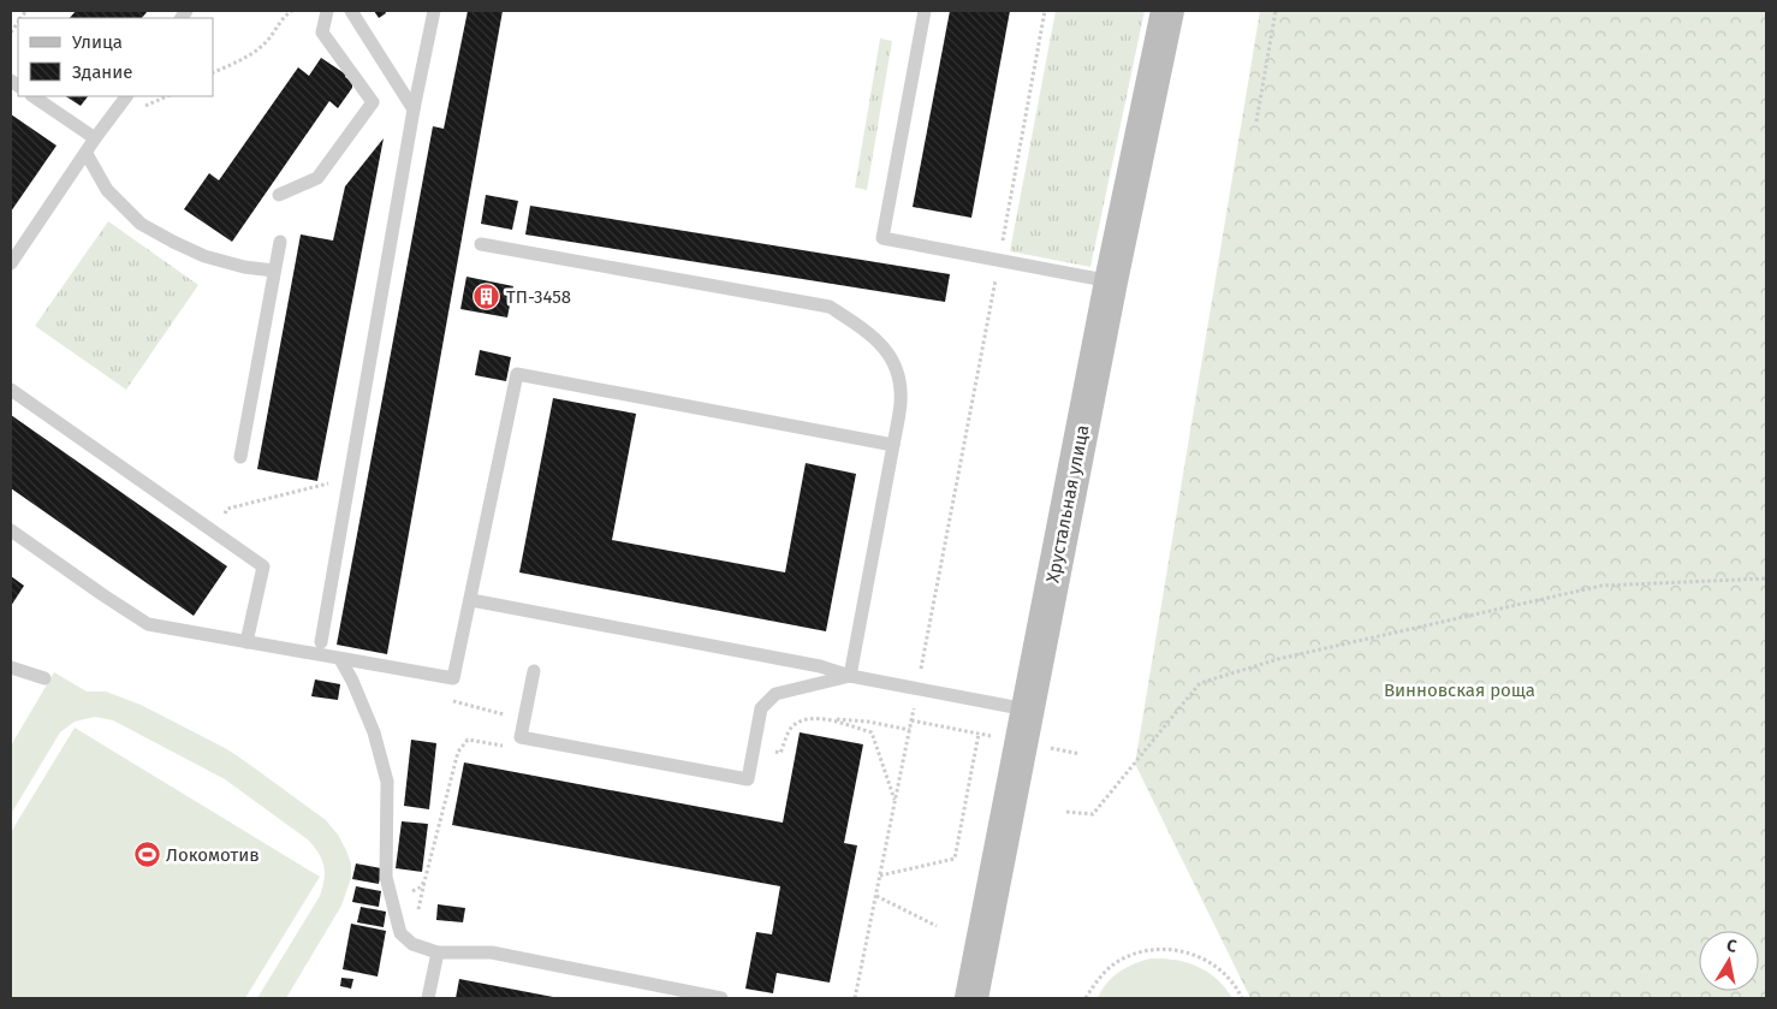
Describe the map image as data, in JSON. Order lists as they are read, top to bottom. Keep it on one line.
{"streets":{"main road":["Хрустальная улица"]},"parks":["Винновская роща"],"places":{"building":["ТП-3458"],"sports":["Локомотив"]},"legend":["Улица","Здание"],"north":"top"}
